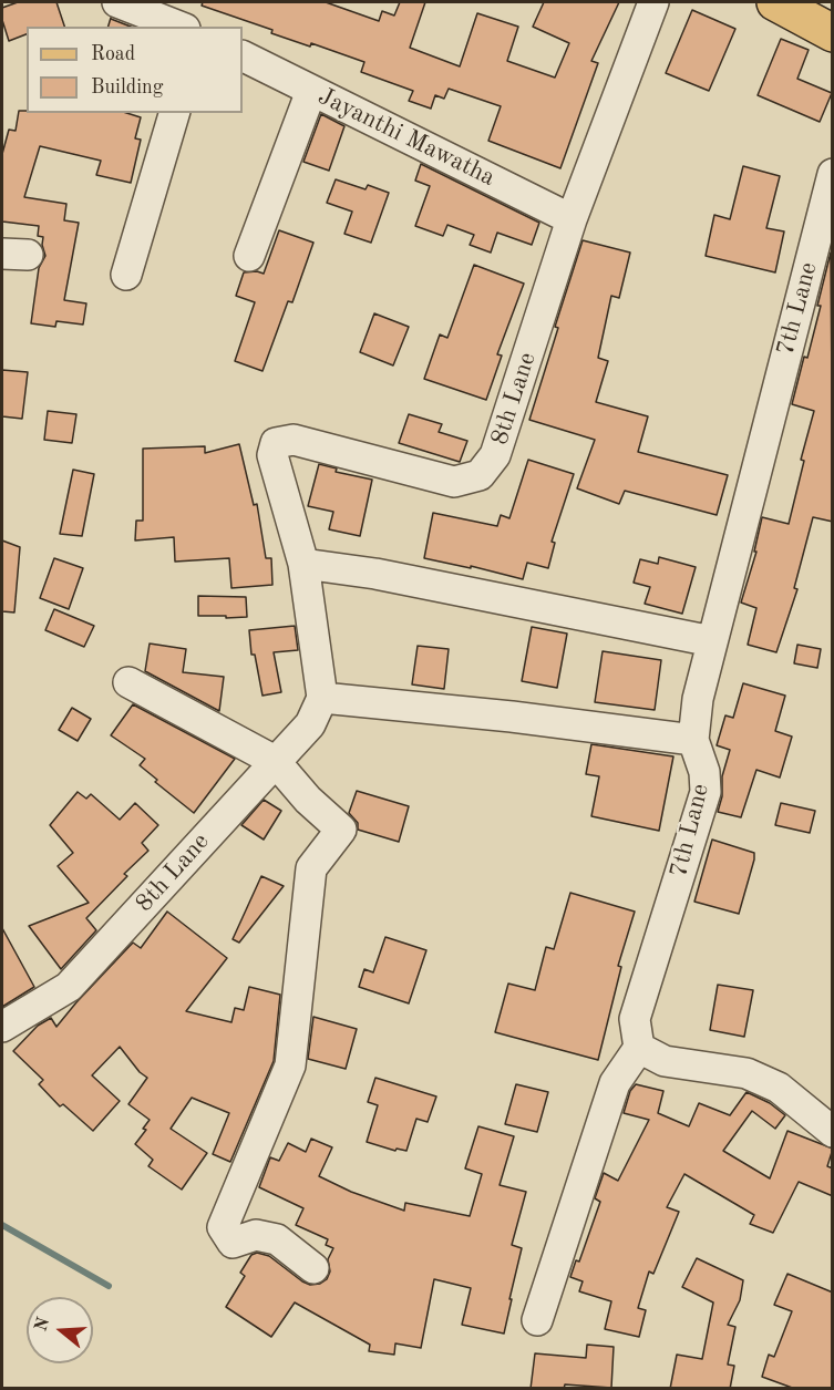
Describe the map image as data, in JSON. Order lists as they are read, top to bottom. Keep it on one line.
{"streets":{"street":["Jayanthi Mawatha","7th Lane","8th Lane"]},"crossings":[["Jayanthi Mawatha","8th Lane"]],"legend":["Road","Building"],"north":"left"}
